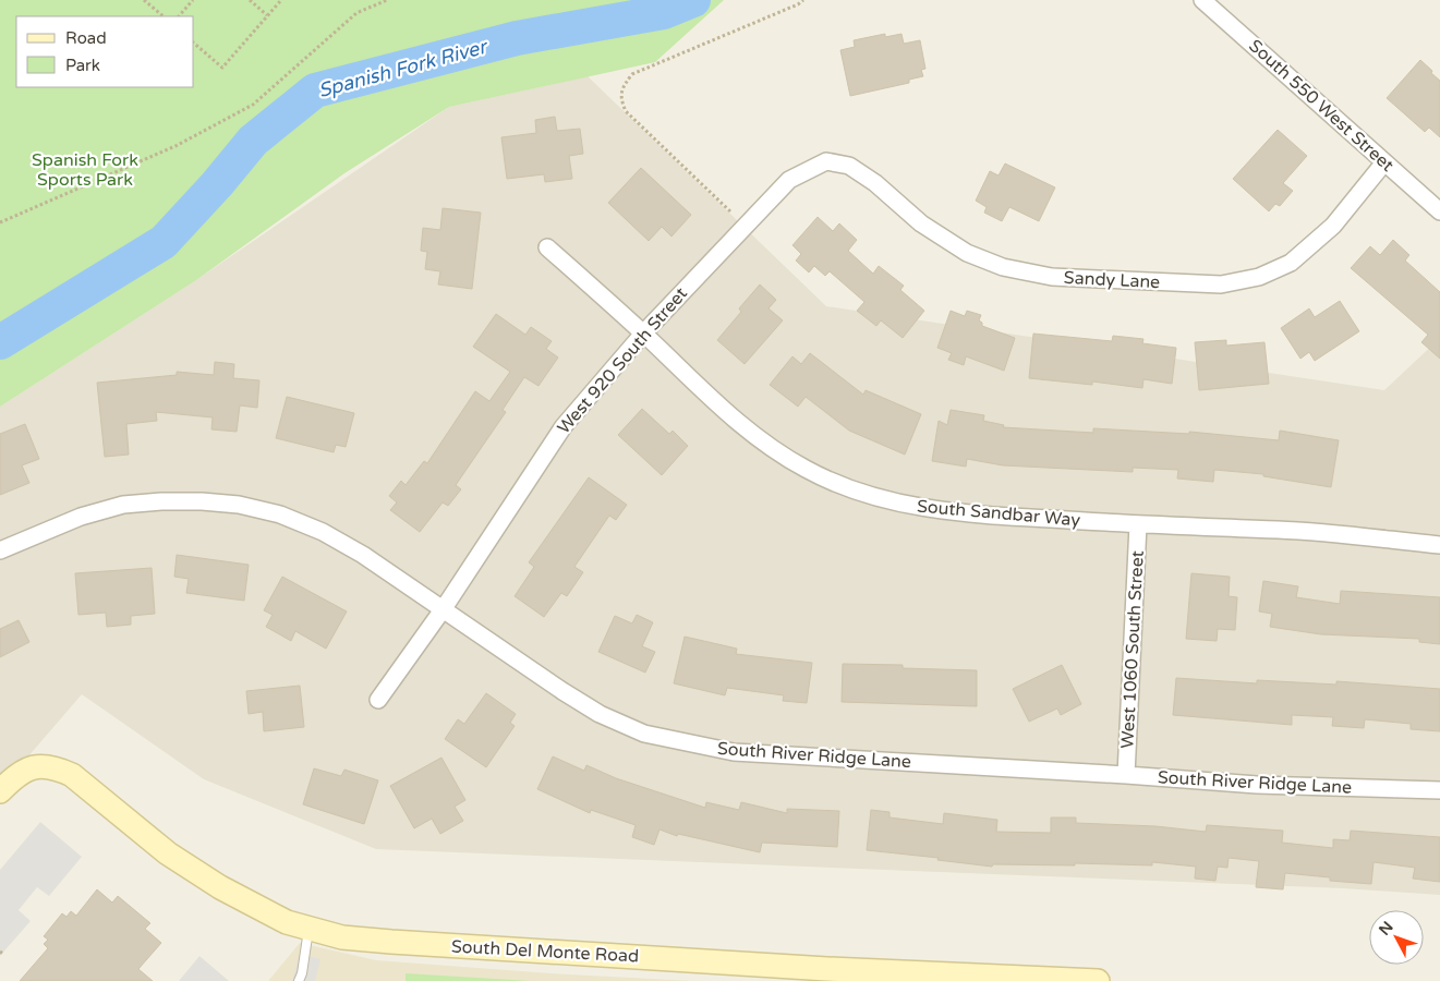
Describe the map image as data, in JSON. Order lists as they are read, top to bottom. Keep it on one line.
{"streets":{"street":["South 550 West Street","Sandy Lane","West 920 South Street","South Sandbar Way","West 1060 South Street","South River Ridge Lane","South Del Monte Road"]},"crossings":[["South 550 West Street","Sandy Lane"],["Sandy Lane","West 920 South Street"],["West 920 South Street","South Sandbar Way"],["West 920 South Street","South River Ridge Lane"],["South Sandbar Way","West 1060 South Street"],["West 1060 South Street","South River Ridge Lane"]],"water":["Spanish Fork River"],"parks":["Spanish Fork Sports Park"],"legend":["Road","Park"],"north":"top left"}
